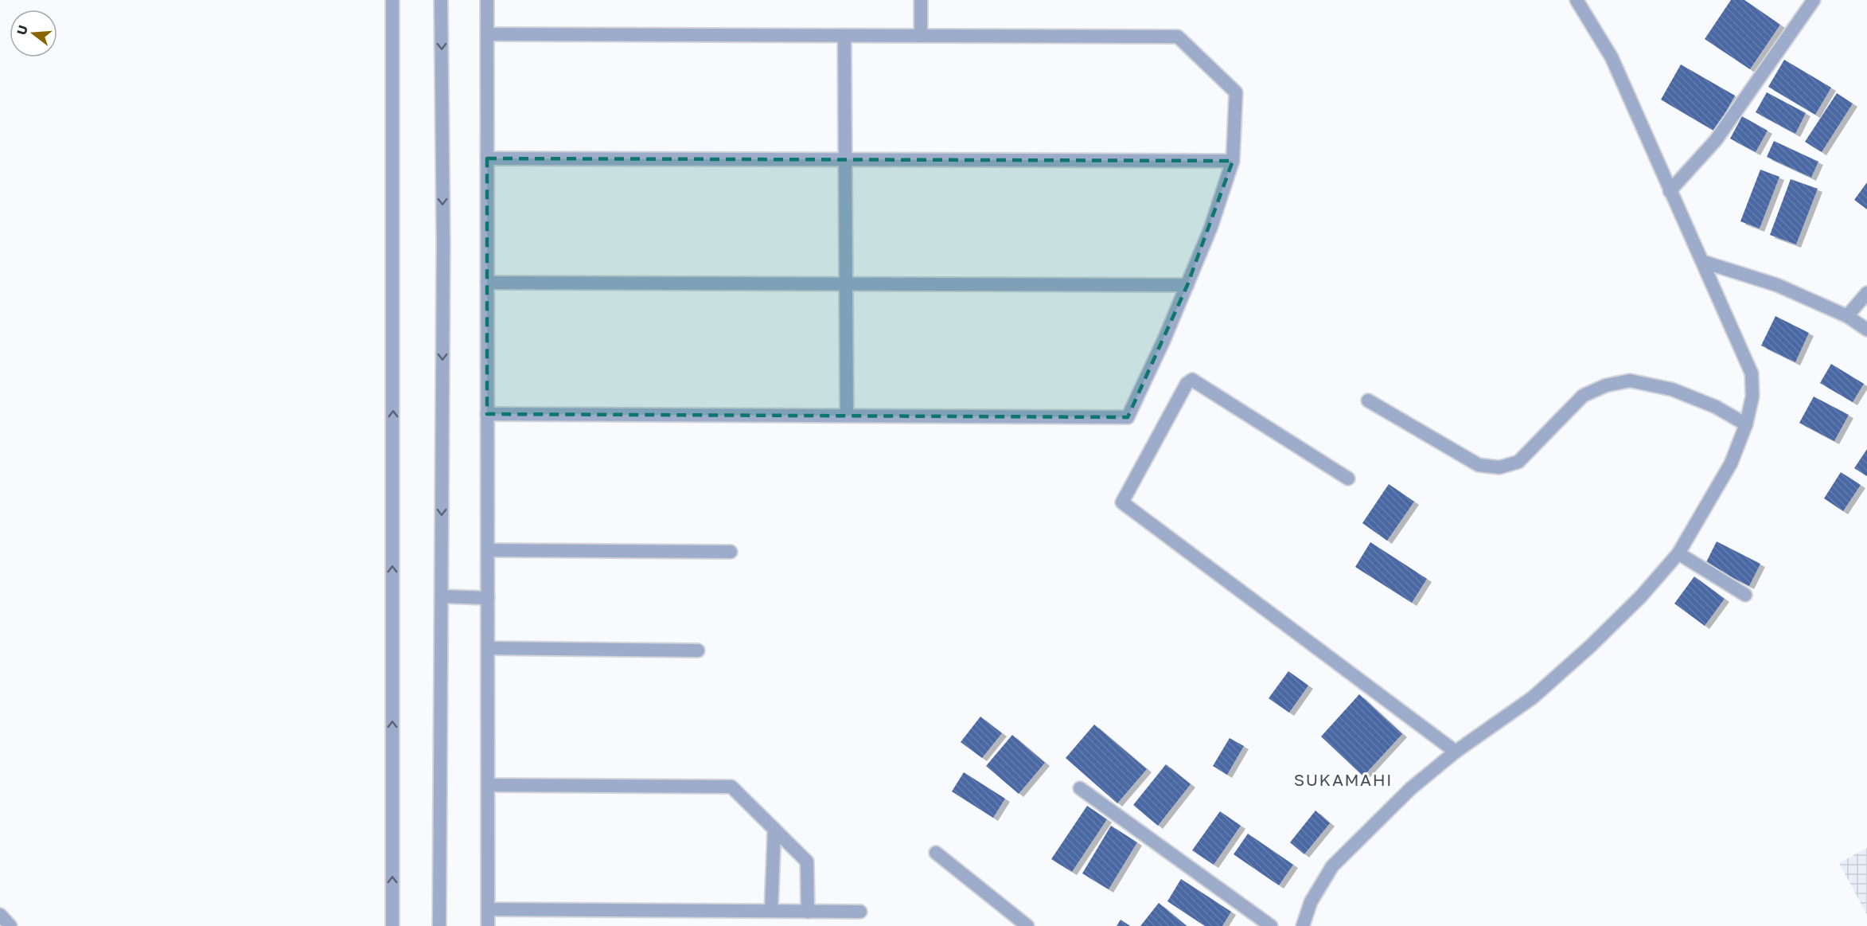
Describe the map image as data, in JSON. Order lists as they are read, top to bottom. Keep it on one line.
{"districts":["SUKAMAHI"],"north":"left"}
